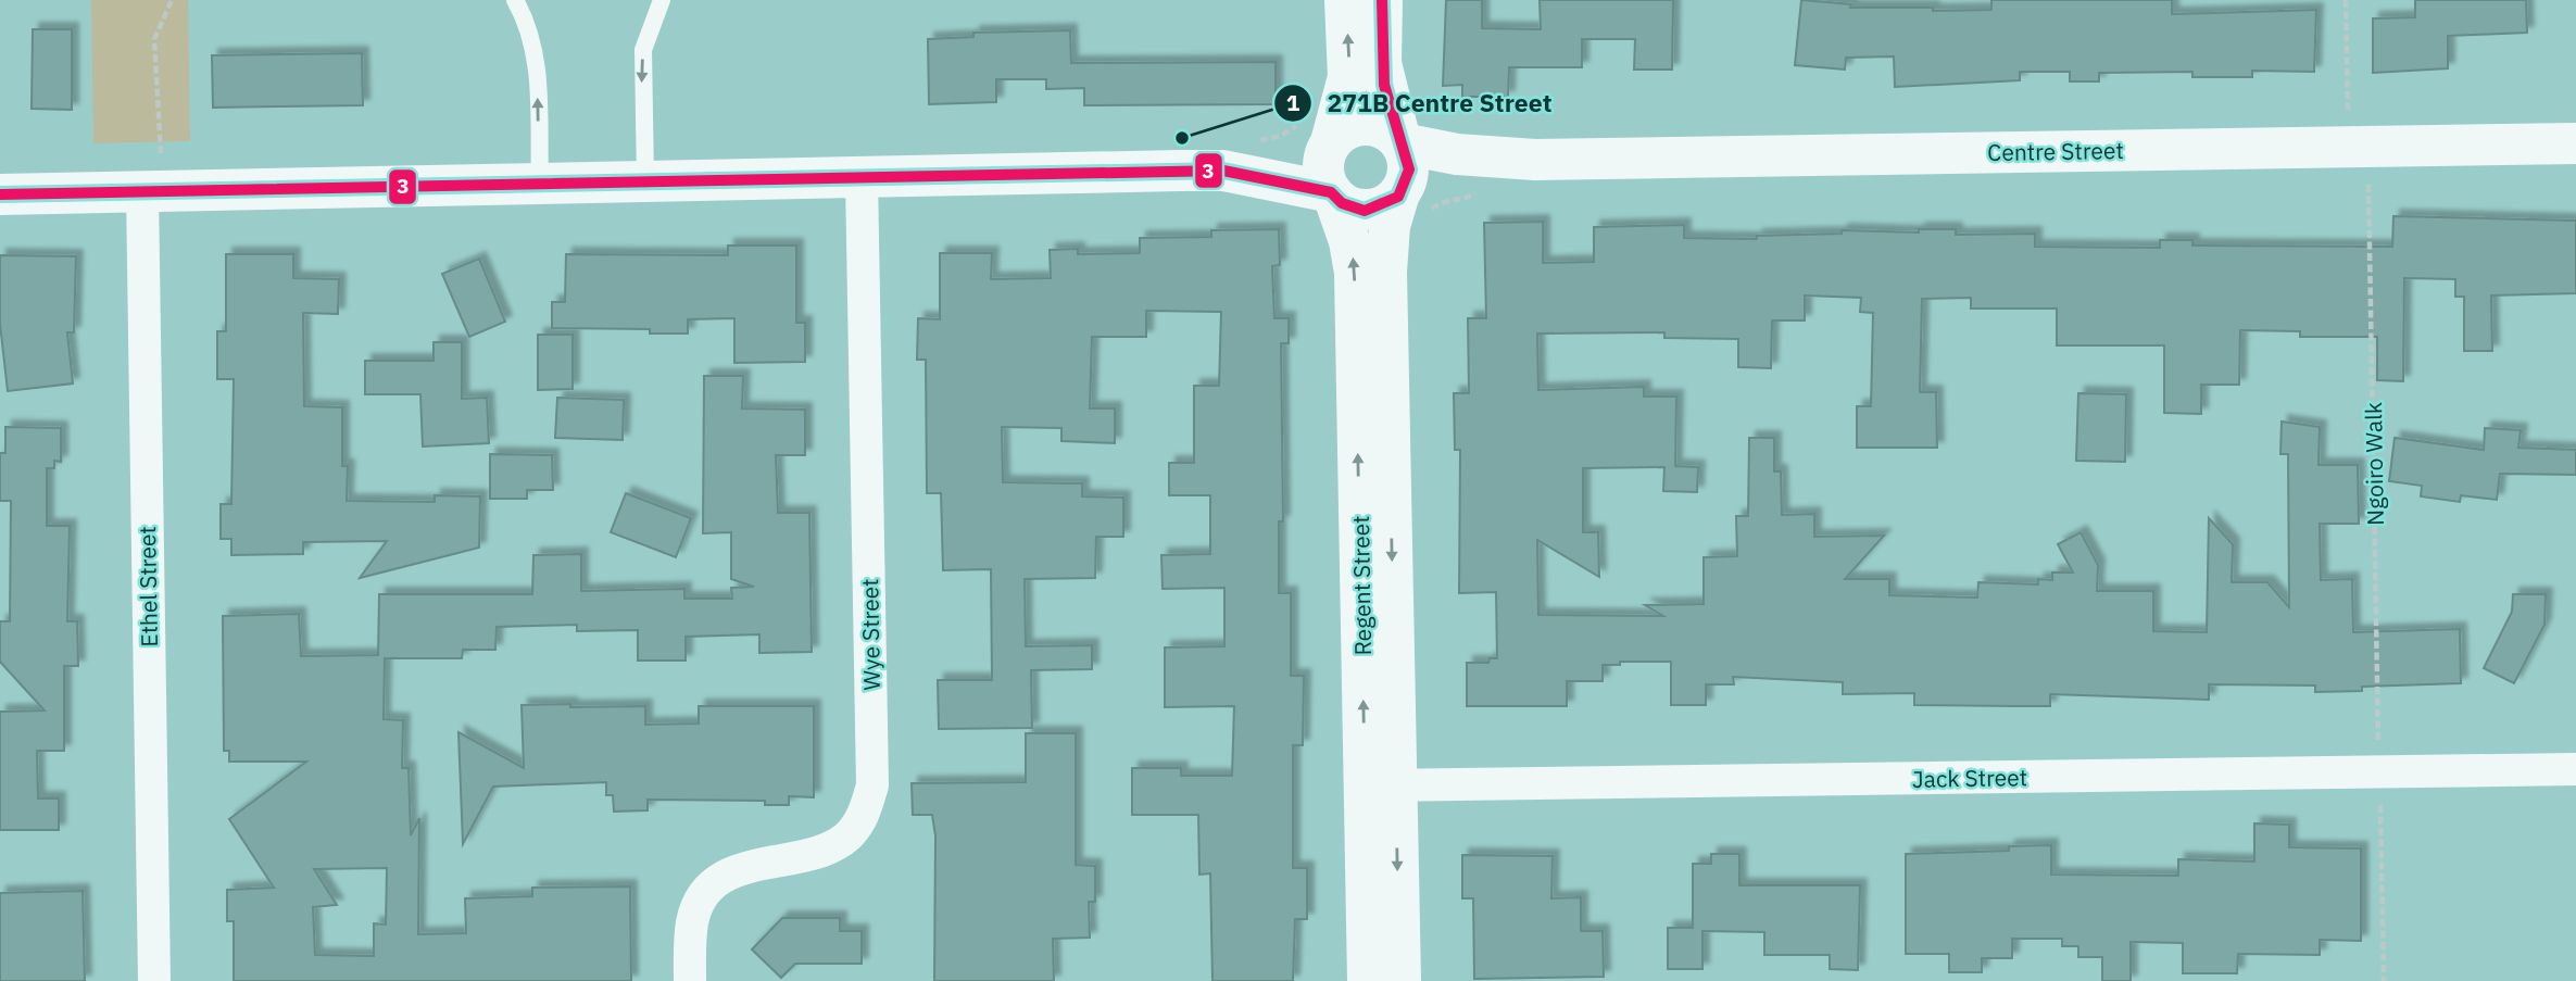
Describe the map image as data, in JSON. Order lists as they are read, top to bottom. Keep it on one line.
{"streets":{"street":["Centre Street","Regent Street","Ethel Street","Wye Street","Jack Street"],"path":["Ngoiro Walk"]},"crossings":[["Centre Street","Regent Street"],["Regent Street","Jack Street"]],"places":["271B Centre Street"],"lines":["transit line 3"]}
